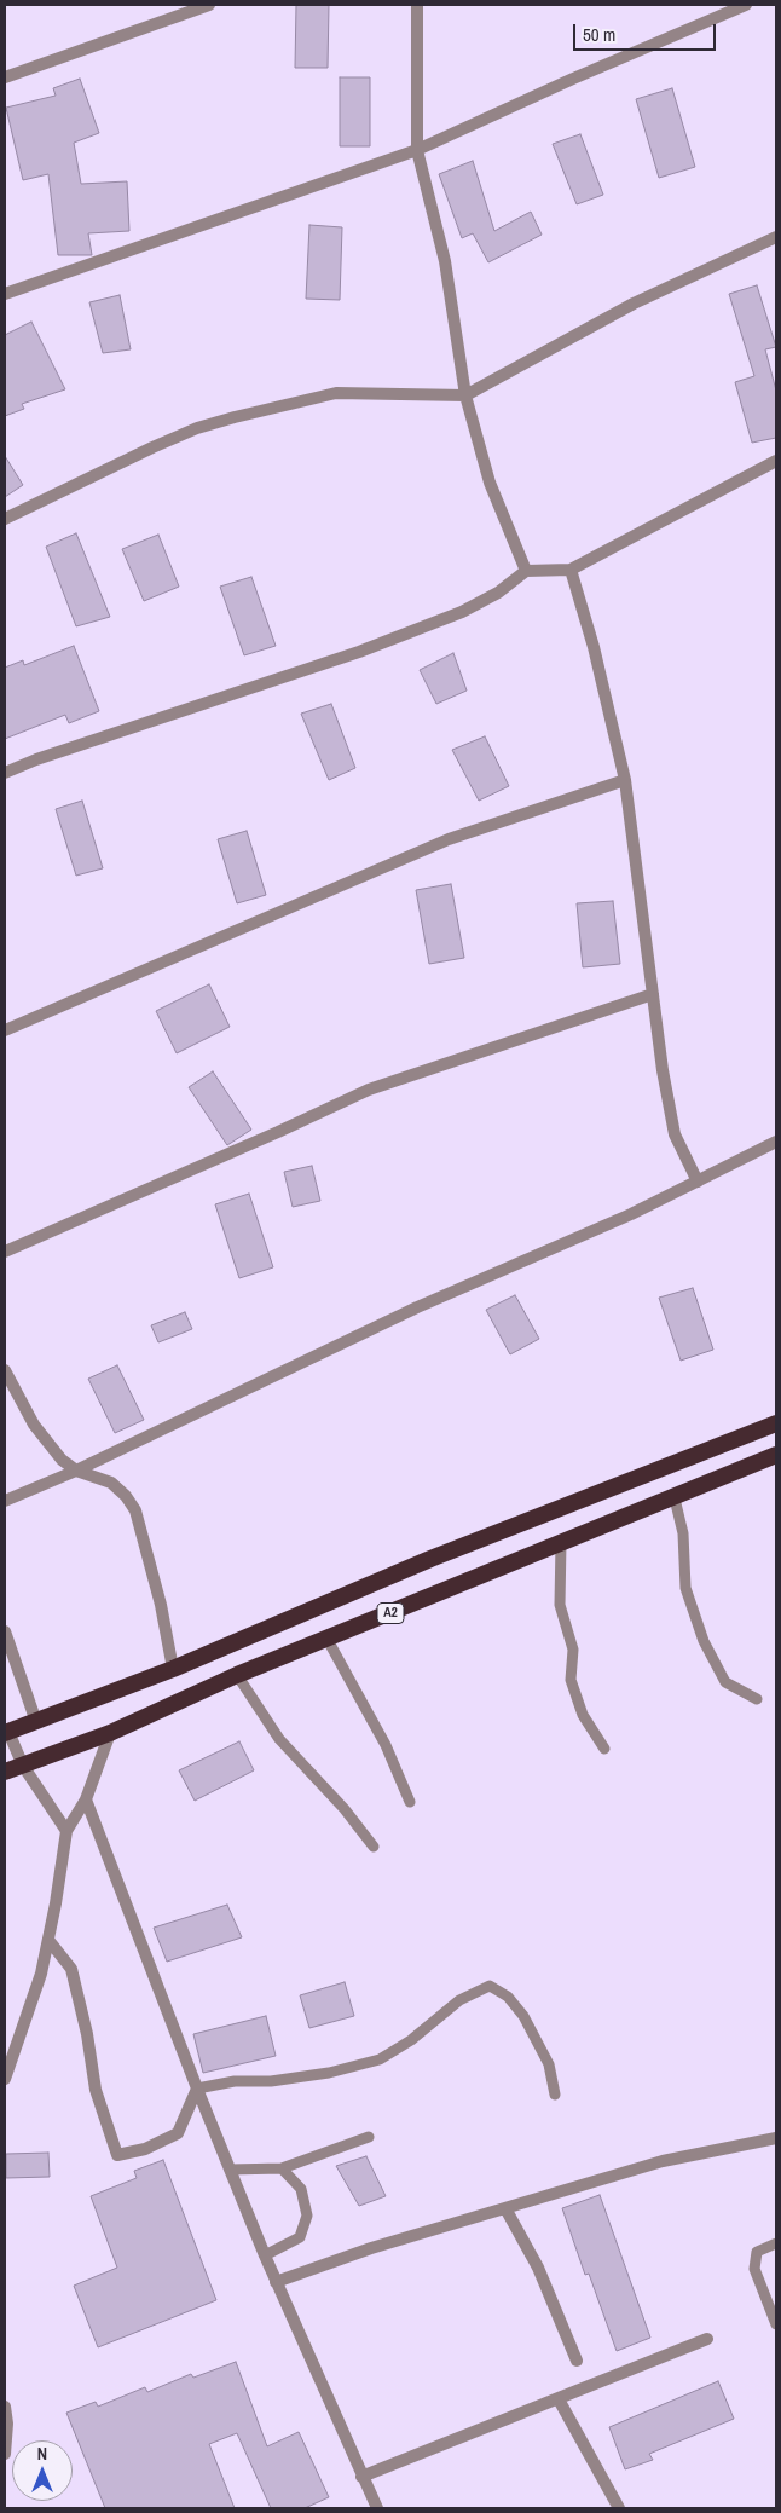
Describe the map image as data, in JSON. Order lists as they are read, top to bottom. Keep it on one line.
{"streets":{"highway":["A2"]},"scale_bar":"50 m","north":"top"}
